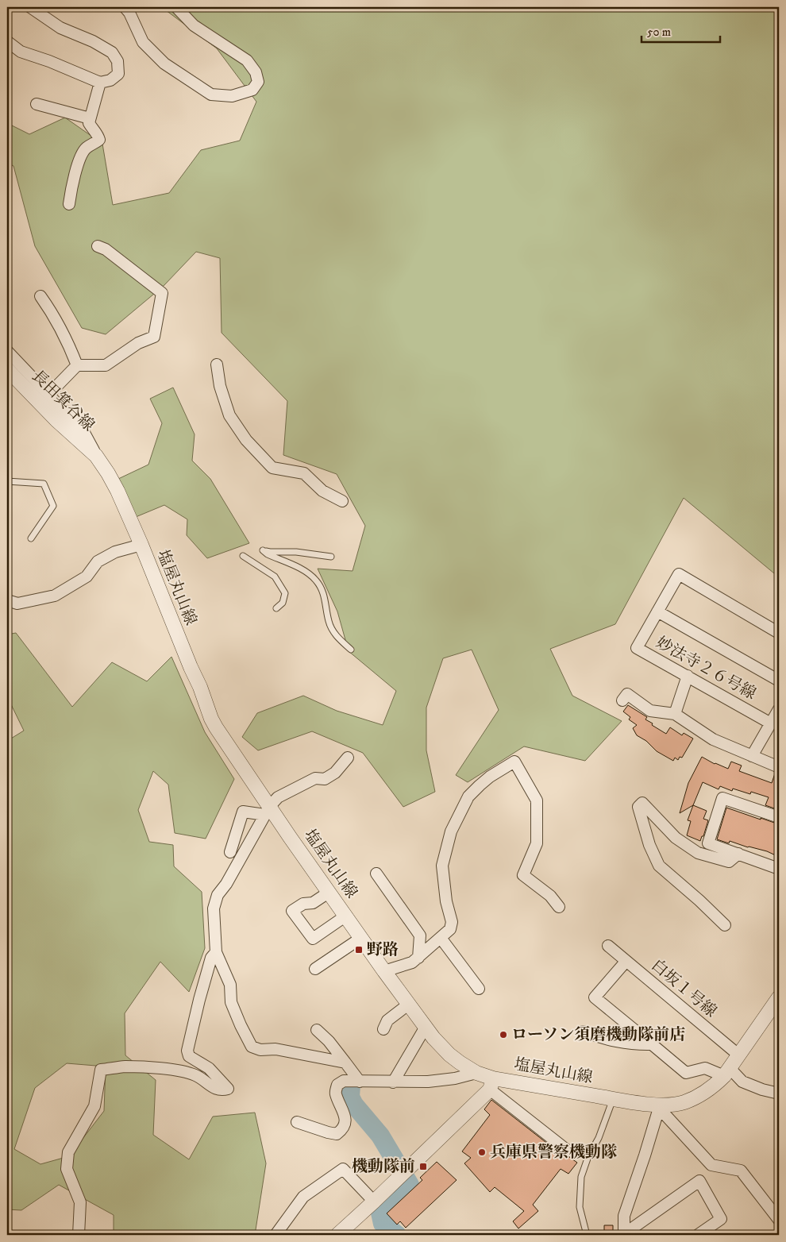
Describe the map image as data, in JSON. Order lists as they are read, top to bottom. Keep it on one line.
{"streets":{"street":["長田箕谷線","塩屋丸山線","妙法寺２６号線","白坂１号線"]},"crossings":[["長田箕谷線","塩屋丸山線"],["塩屋丸山線","白坂１号線"]],"places":{"transit":["野路","機動隊前"],"other":["ローソン須磨機動隊前店","兵庫県警察機動隊"]},"scale_bar":"50 m"}
